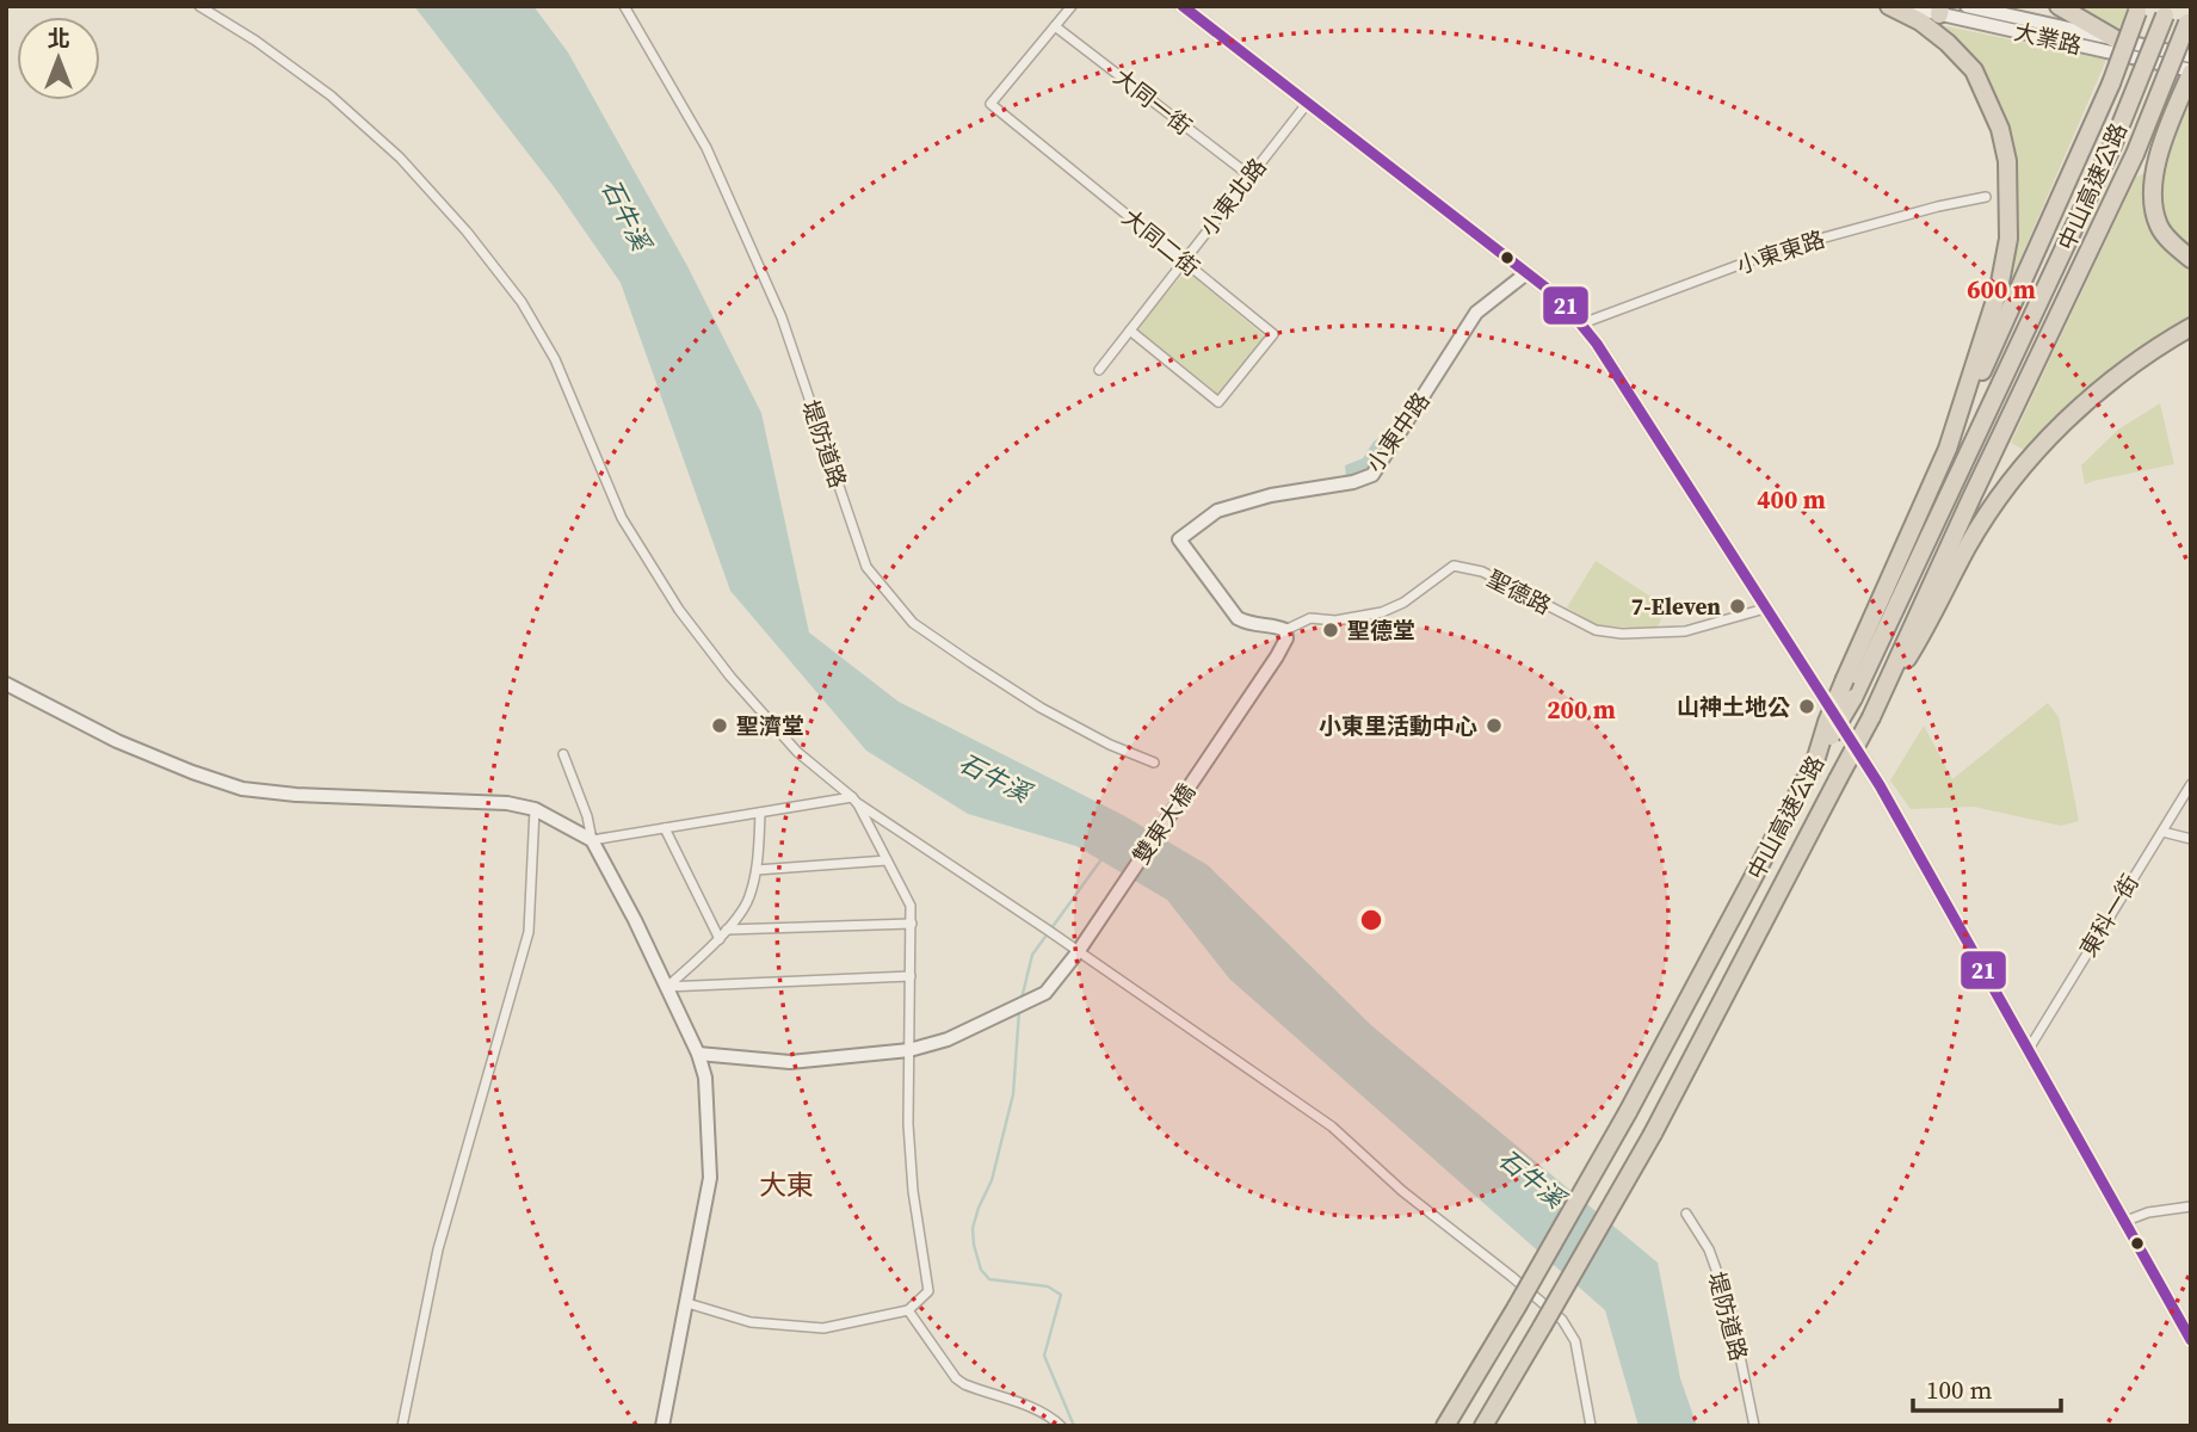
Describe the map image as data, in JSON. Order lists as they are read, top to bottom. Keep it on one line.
{"streets":{"highway":["中山高速公路"],"street":["大業路","大同一街","小東北路","大同二街","小東東路","小東中路","堤防道路","聖德路","雙東大橋","東科一街"]},"crossings":[["大同一街","小東北路"],["大同一街","大同二街"],["小東北路","大同二街"],["小東中路","聖德路"],["小東中路","雙東大橋"],["聖德路","雙東大橋"]],"districts":["大東"],"water":["石牛溪"],"places":["7-Eleven","聖德堂","山神土地公","聖濟堂","小東里活動中心"],"lines":["transit line 21"],"scale_bar":"100 m","north":"top","rings":["600 m","400 m","200 m"]}
